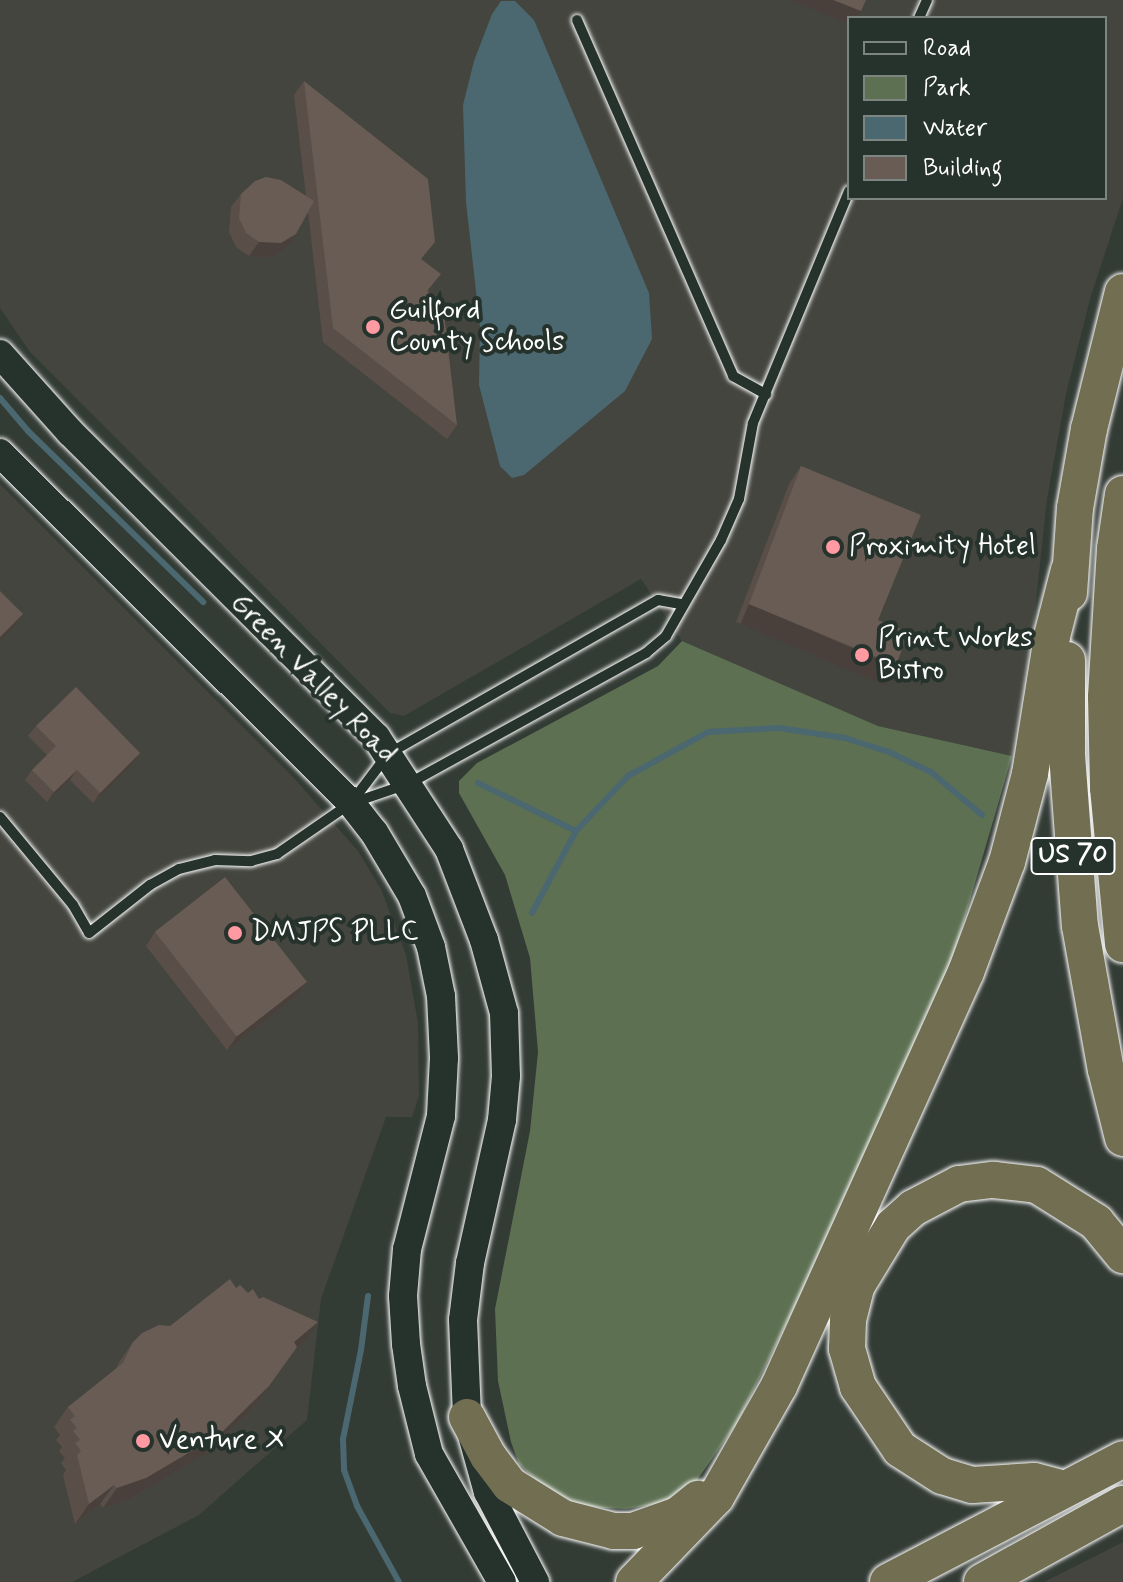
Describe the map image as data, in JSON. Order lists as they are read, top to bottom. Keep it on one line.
{"streets":{"highway":["US 70"],"main road":["Green Valley Road"]},"places":["Guilford County Schools","Proximity Hotel","Print Works Bistro","DMJPS PLLC","Venture X"],"legend":["Road","Park","Water","Building"]}
